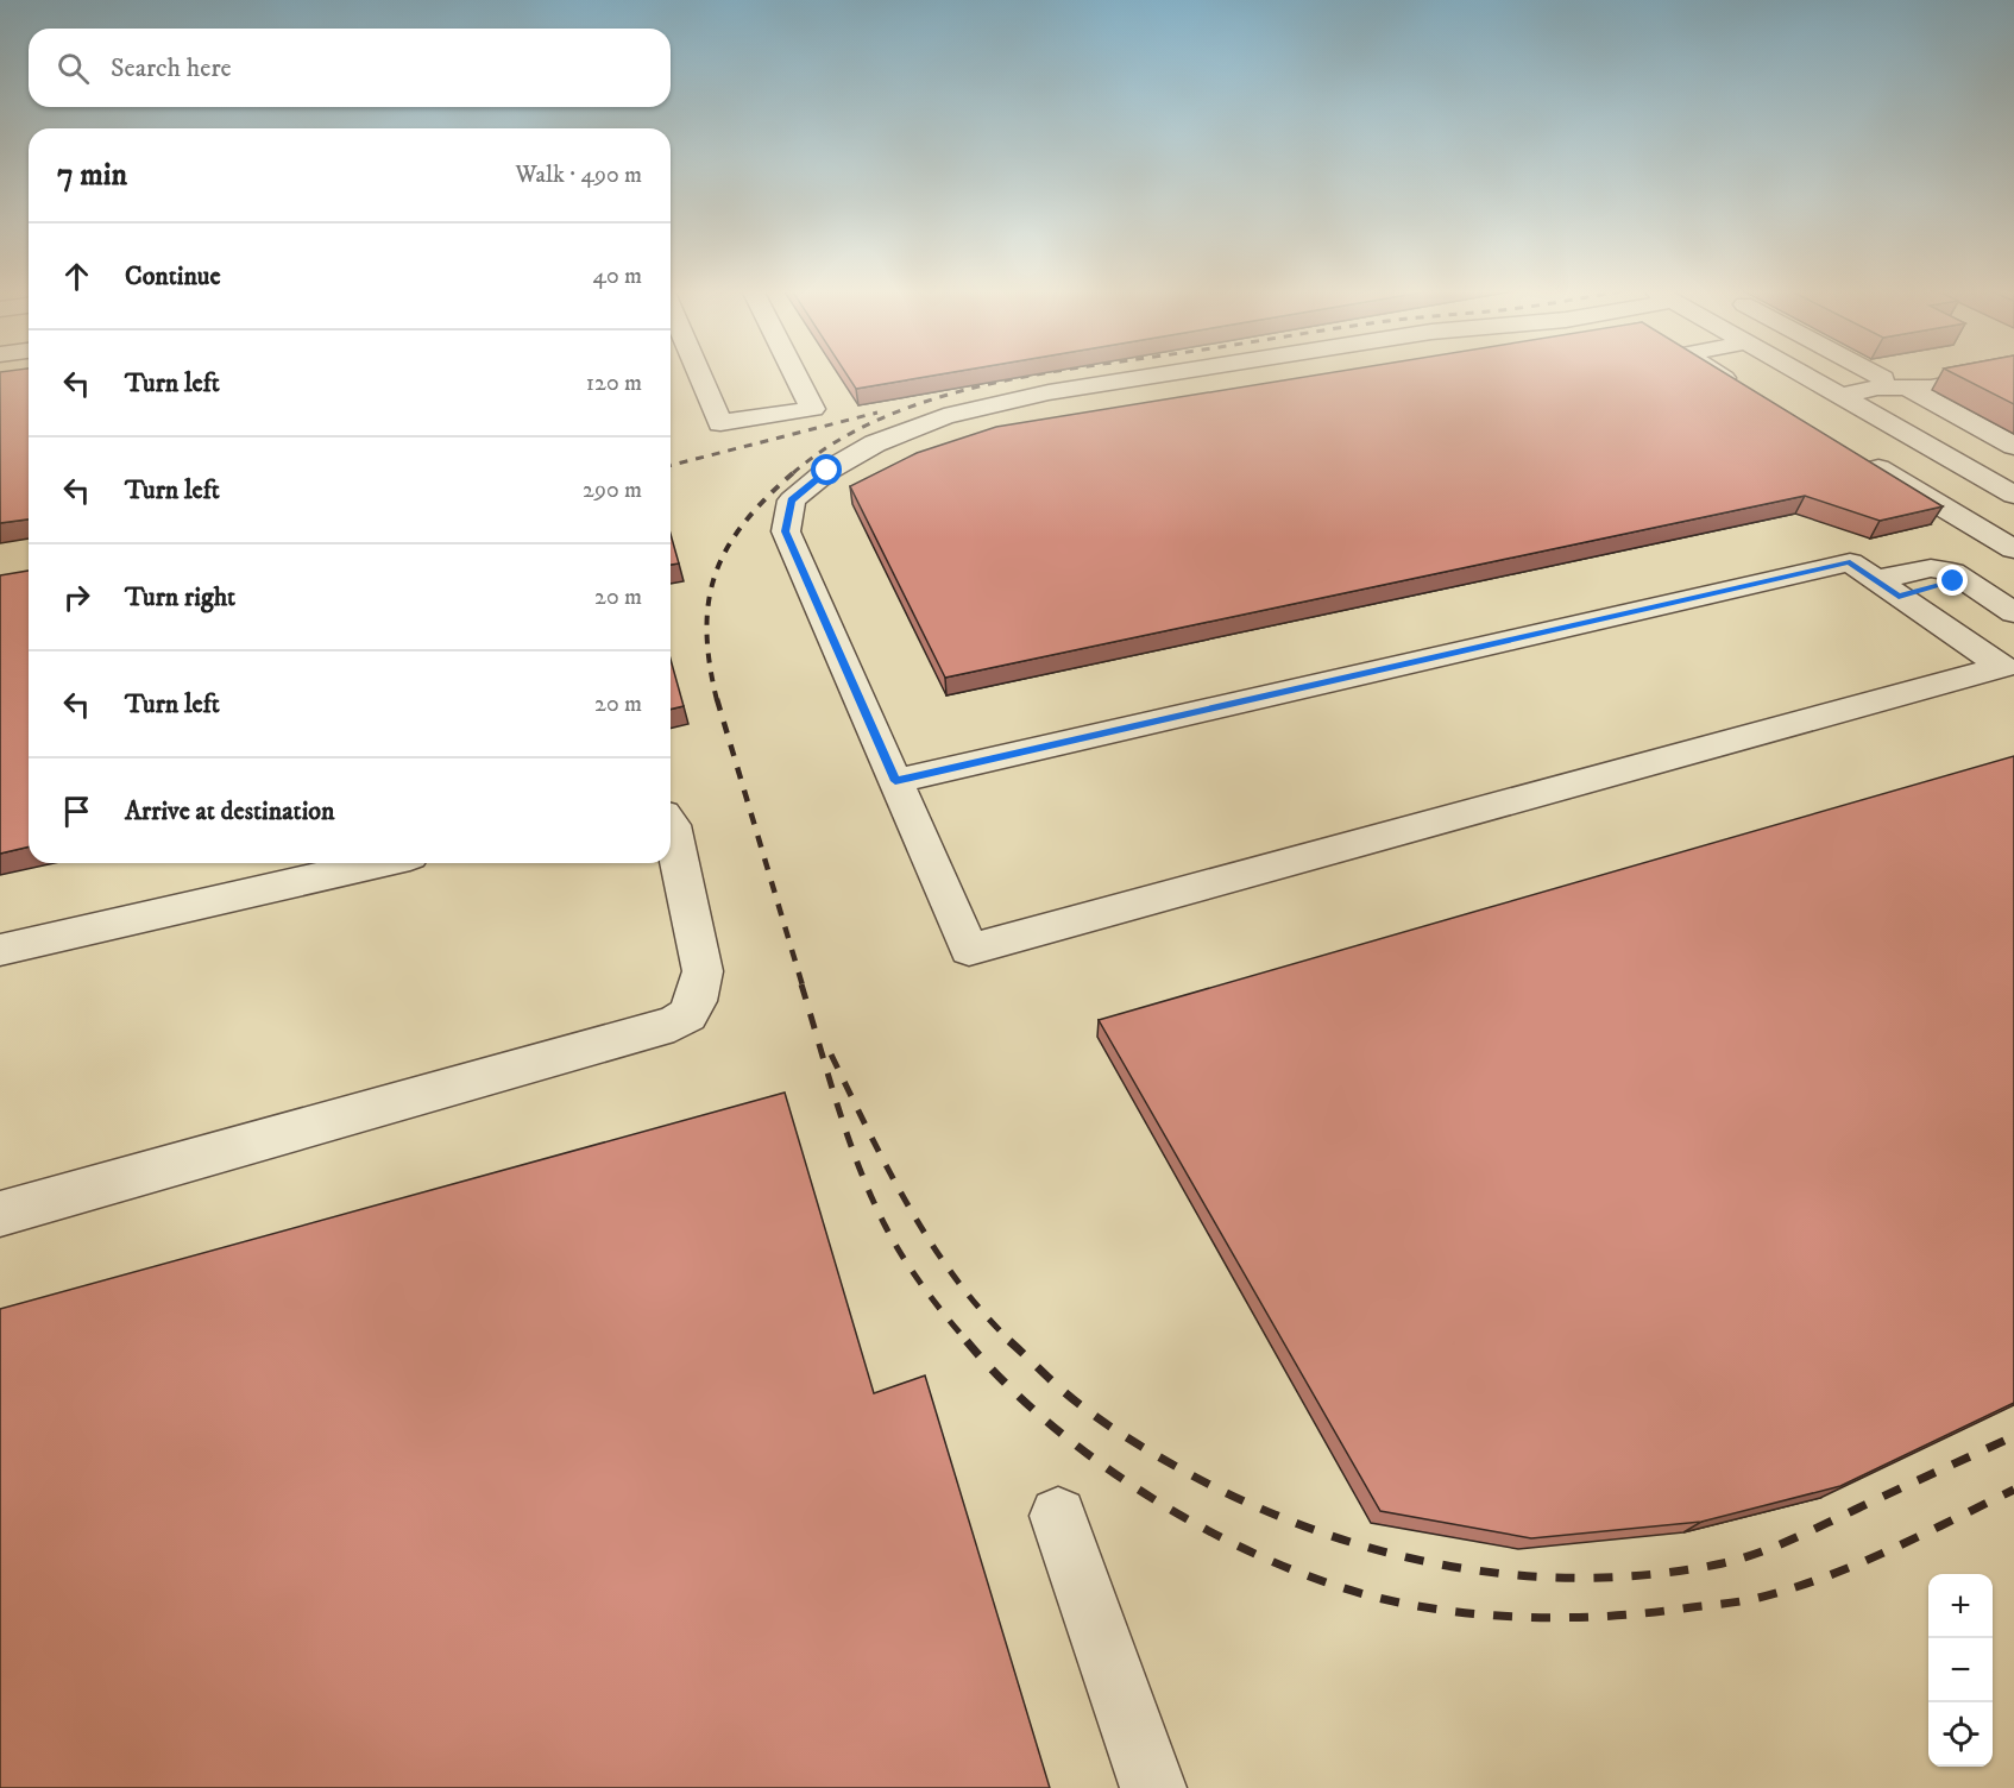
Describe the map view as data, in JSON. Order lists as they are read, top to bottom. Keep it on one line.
{"page":{"search":"Search here","heading":["7 min","Walk · 490 m"],"list":[["Continue","40 m"],["Turn left","120 m"],["Turn left","290 m"],["Turn right","20 m"],["Turn left","20 m"],"Arrive at destination"],"map_buttons":["+","−"]}}
